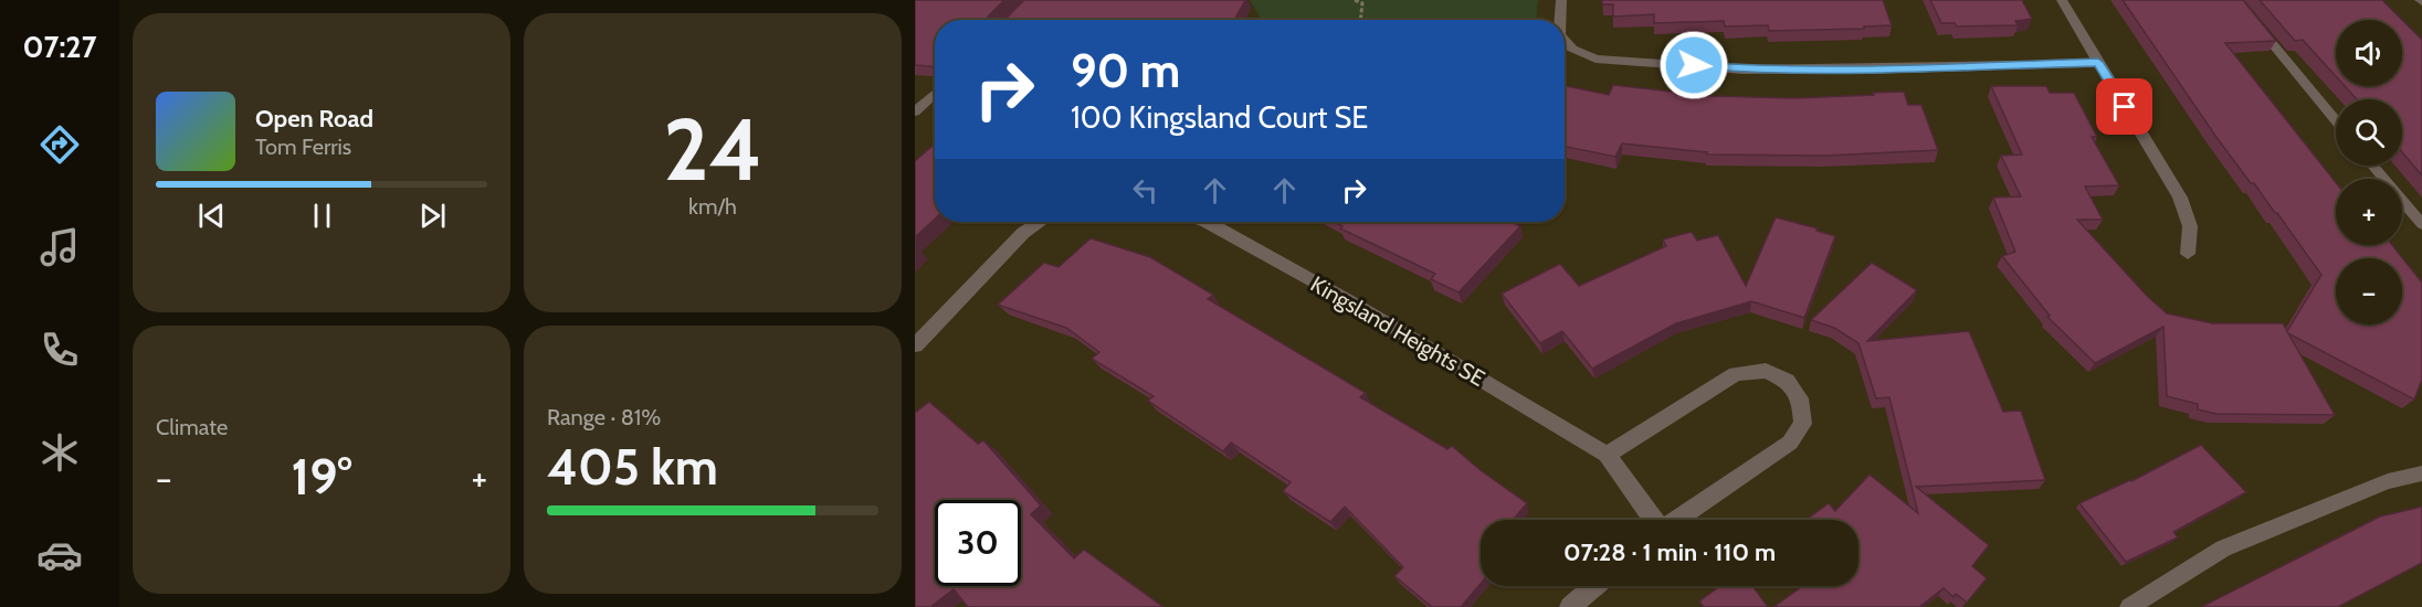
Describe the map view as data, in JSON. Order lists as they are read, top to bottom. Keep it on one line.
{"streets":{"street":["Kingsland Heights SE"]},"page":{"tabs":"07:27","tile":[["24","km/h"],"Climate",["Range · 81%","405 km"]],"map_buttons":["+","−"],"turn":["90 m","100 Kingsland Court SE"],"song":["Open Road","Tom Ferris"],"heat":["−","19°","+"],"limit":"30","trip":"07:28 · 1 min · 110 m"}}
